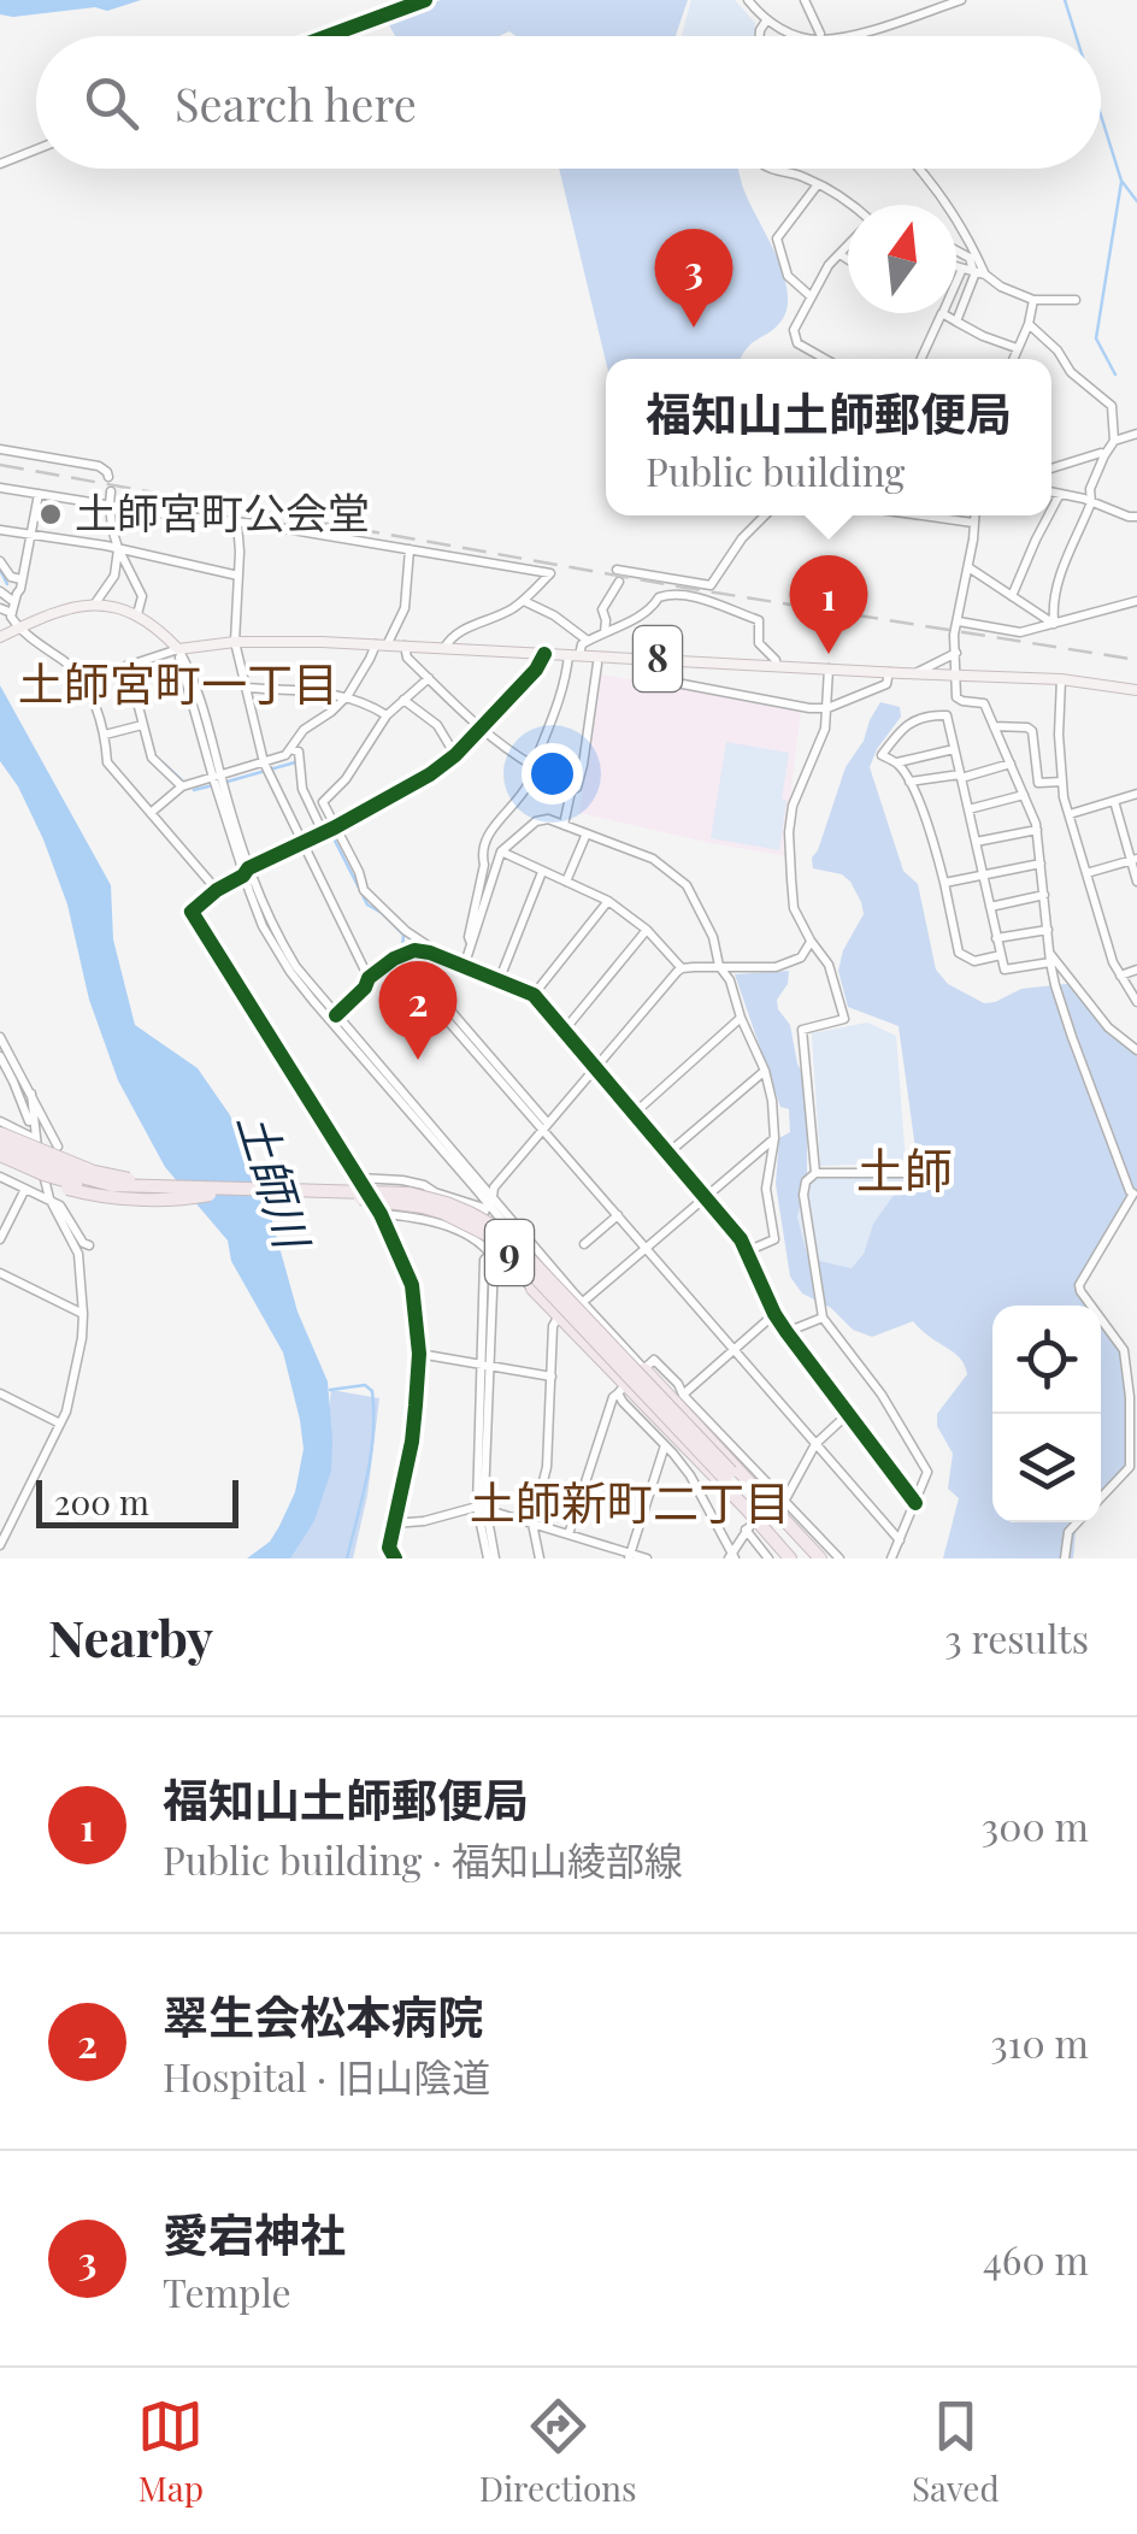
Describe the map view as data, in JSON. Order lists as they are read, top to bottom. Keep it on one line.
{"streets":{"highway":["9"],"main road":["8"]},"districts":["土師宮町一丁目","土師","土師新町二丁目"],"water":["土師川"],"places":["土師宮町公会堂"],"scale_bar":"200 m","north":"top","page":{"search":"Search here","pins":["3","1","2"],"popup":["福知山土師郵便局","Public building"],"scale":"200 m","heading":["Nearby","3 results"],"list":[{"mark":"1","name":"福知山土師郵便局","note":"Public building · 福知山綾部線","value":"300 m"},{"mark":"2","name":"翠生会松本病院","note":"Hospital · 旧山陰道","value":"310 m"},{"mark":"3","name":"愛宕神社","note":"Temple","value":"460 m"}],"nav":["Map","Directions","Saved"]}}
